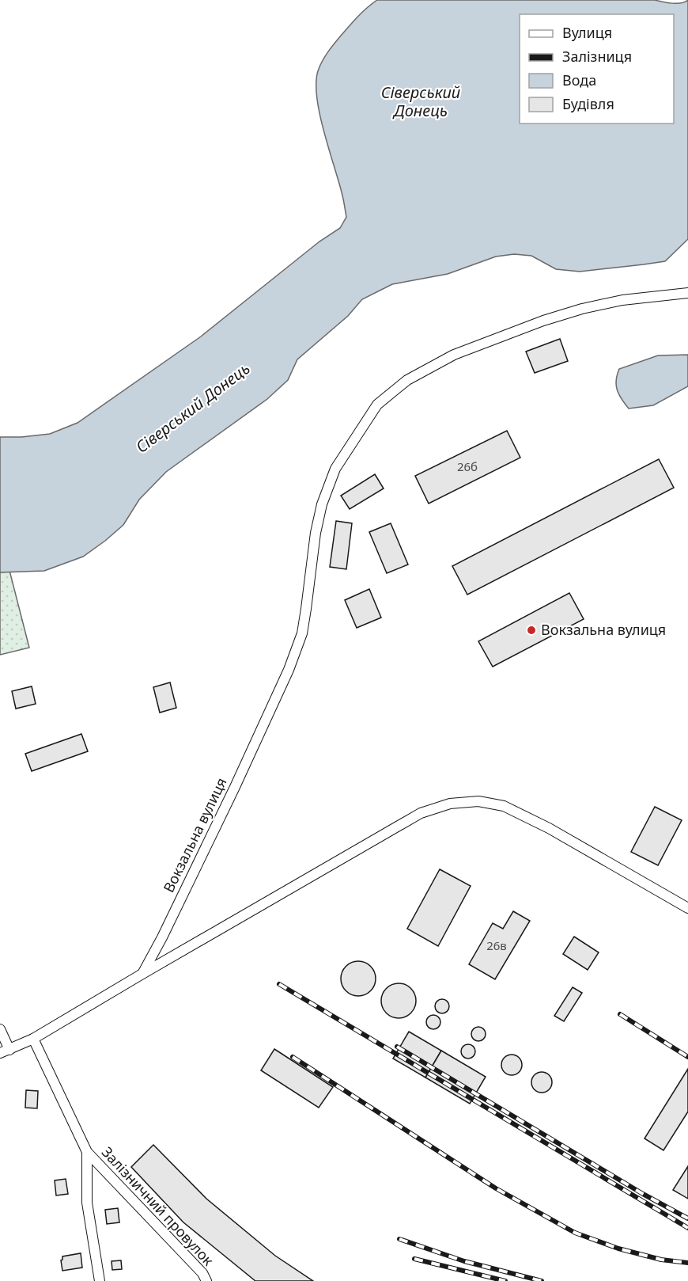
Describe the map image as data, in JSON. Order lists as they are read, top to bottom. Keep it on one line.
{"streets":{"street":["Вокзальна вулиця","Залізничний провулок"]},"water":["Сіверський Донець"],"places":["Вокзальна вулиця"],"house_numbers":["26б","26в"],"legend":["Вулиця","Залізниця","Вода","Будівля"]}
